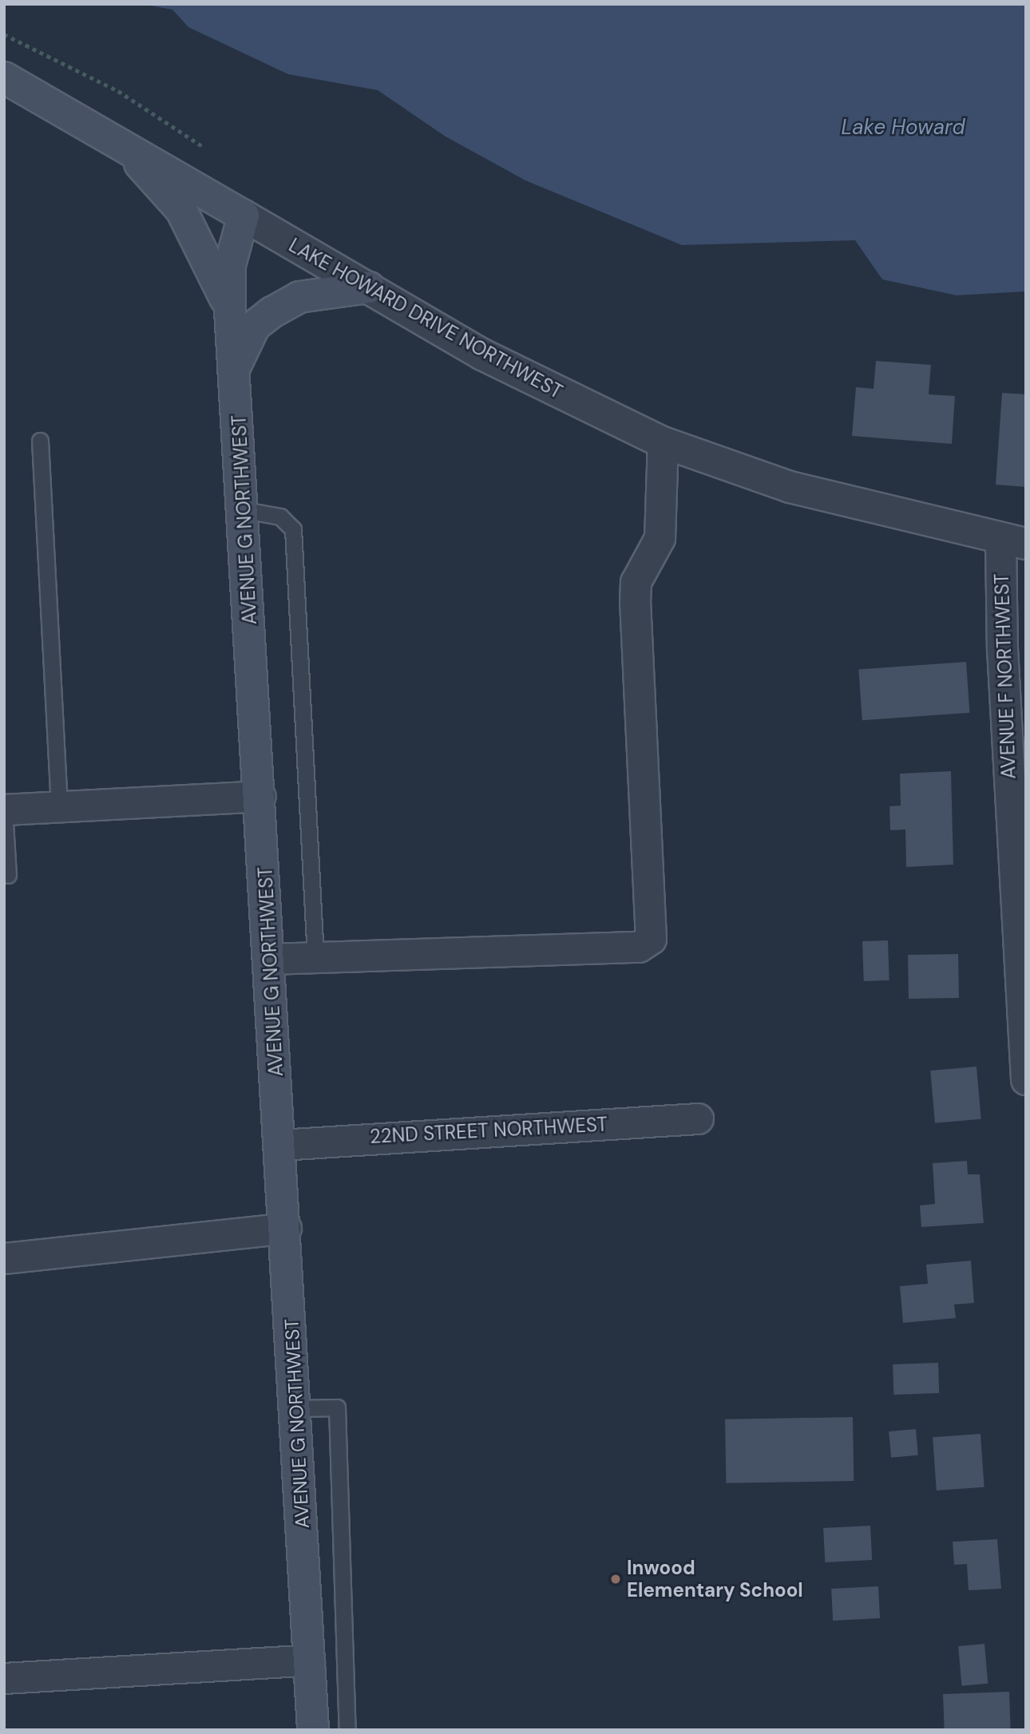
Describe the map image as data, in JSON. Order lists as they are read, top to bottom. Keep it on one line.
{"streets":{"main road":["AVENUE G NORTHWEST"],"street":["LAKE HOWARD DRIVE NORTHWEST","AVENUE F NORTHWEST","22ND STREET NORTHWEST"]},"crossings":[["LAKE HOWARD DRIVE NORTHWEST","AVENUE G NORTHWEST"],["LAKE HOWARD DRIVE NORTHWEST","AVENUE F NORTHWEST"],["AVENUE G NORTHWEST","22ND STREET NORTHWEST"]],"water":["Lake Howard"],"places":["Inwood Elementary School"]}
